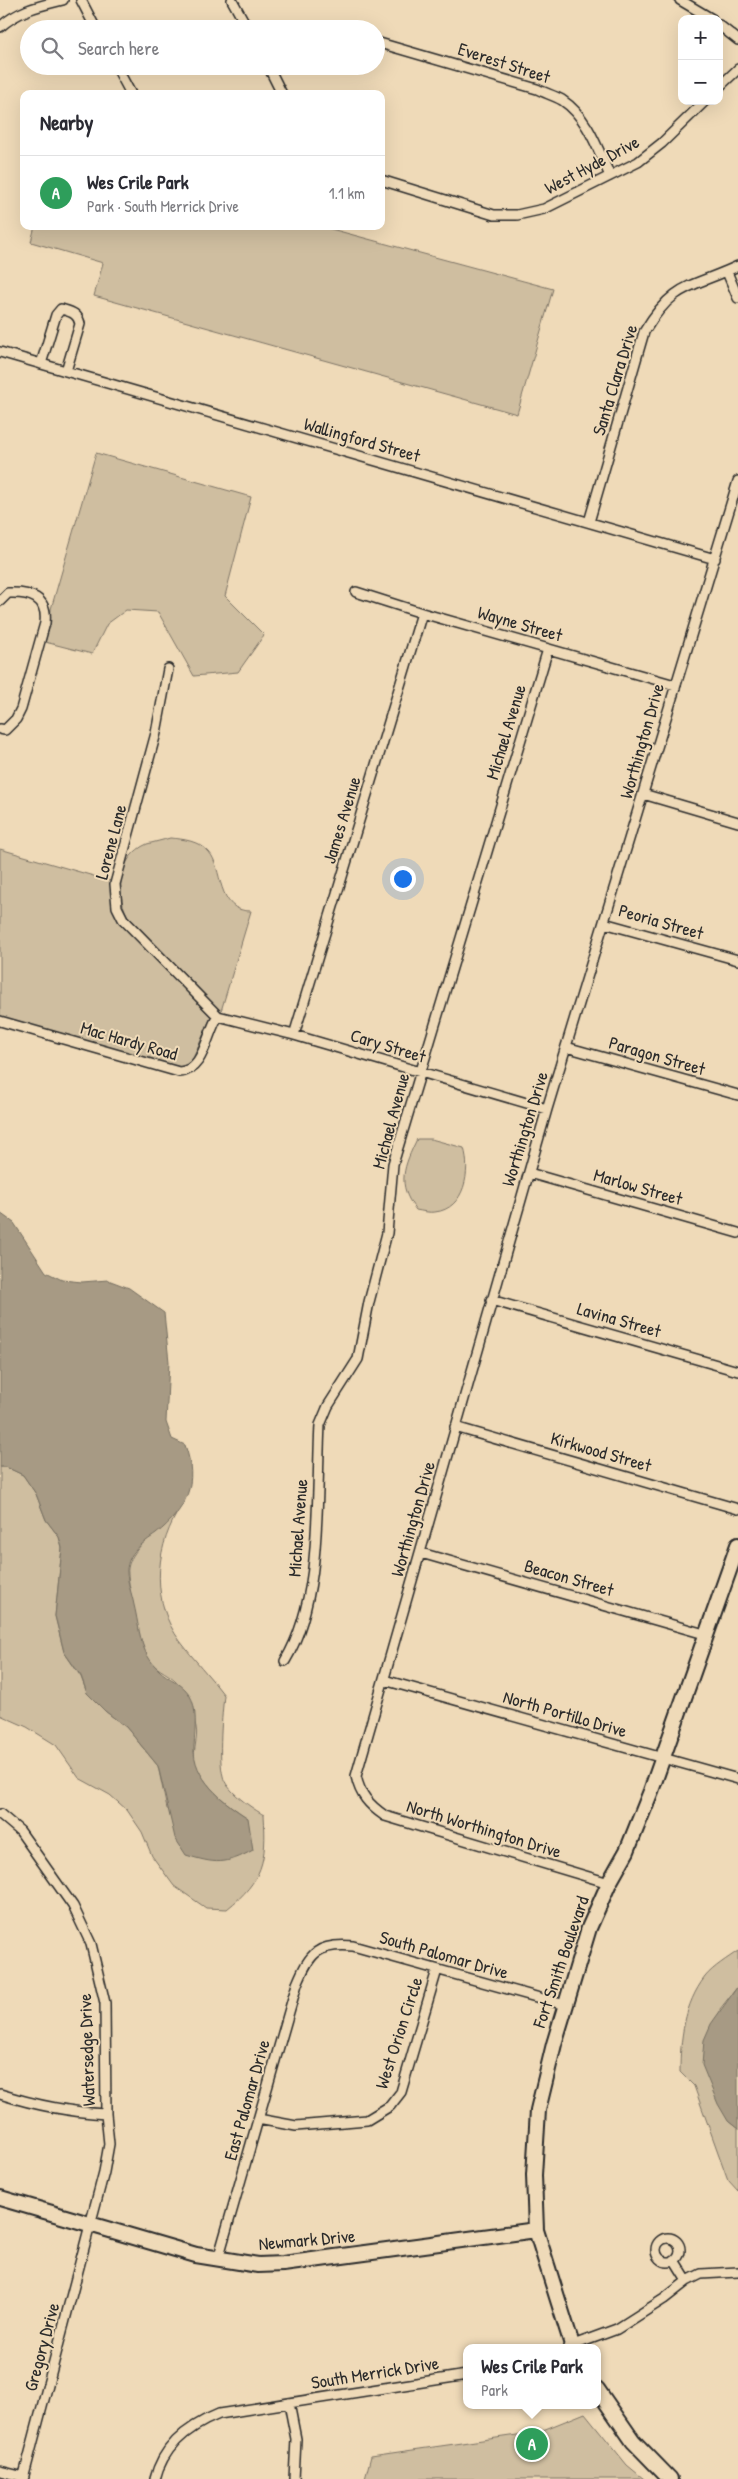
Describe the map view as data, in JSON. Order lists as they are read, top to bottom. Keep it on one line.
{"streets":{"street":["Everest Street","West Hyde Drive","Santa Clara Drive","Wallingford Street","Wayne Street","Michael Avenue","Worthington Drive","James Avenue","Lorene Lane","Peoria Street","Mac Hardy Road","Cary Street","Paragon Street","Marlow Street","Lavina Street","Kirkwood Street","Beacon Street","North Portillo Drive","North Worthington Drive","South Palomar Drive","Fort Smith Boulevard","West Orion Circle","Watersedge Drive","East Palomar Drive","Newmark Drive","Gregory Drive","South Merrick Drive"]},"crossings":[["Everest Street","West Hyde Drive"],["Santa Clara Drive","Wallingford Street"],["Wallingford Street","Worthington Drive"],["Wayne Street","Michael Avenue"],["Wayne Street","Worthington Drive"],["Wayne Street","James Avenue"],["Michael Avenue","Cary Street"],["Worthington Drive","Peoria Street"],["Worthington Drive","Cary Street"],["Worthington Drive","Paragon Street"],["Worthington Drive","Marlow Street"],["Worthington Drive","Lavina Street"],["Worthington Drive","Kirkwood Street"],["Worthington Drive","Beacon Street"],["Worthington Drive","North Portillo Drive"],["Worthington Drive","North Worthington Drive"],["James Avenue","Cary Street"],["Lorene Lane","Mac Hardy Road"],["Lorene Lane","Cary Street"],["Mac Hardy Road","Cary Street"],["Beacon Street","Fort Smith Boulevard"],["North Portillo Drive","Fort Smith Boulevard"],["North Worthington Drive","Fort Smith Boulevard"],["South Palomar Drive","Fort Smith Boulevard"],["South Palomar Drive","West Orion Circle"],["South Palomar Drive","East Palomar Drive"],["Fort Smith Boulevard","Newmark Drive"],["West Orion Circle","East Palomar Drive"],["Watersedge Drive","Newmark Drive"],["Watersedge Drive","Gregory Drive"],["East Palomar Drive","Newmark Drive"],["Newmark Drive","Gregory Drive"]],"page":{"map_buttons":["+","−"],"search":"Search here","heading":"Nearby","list":[{"mark":"A","name":"Wes Crile Park","note":"Park · South Merrick Drive","value":"1.1 km"}],"popup":["Wes Crile Park","Park"],"pins":"A"}}
